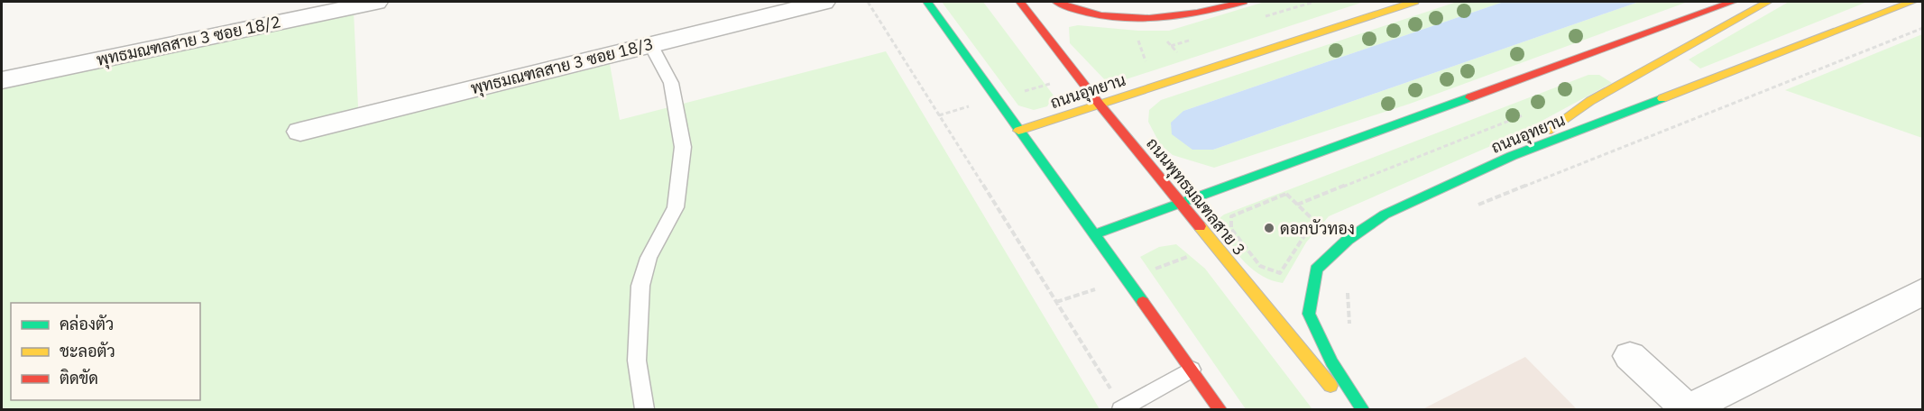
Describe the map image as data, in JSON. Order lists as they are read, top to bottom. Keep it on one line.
{"streets":{"main road":["ถนนอุทยาน","ถนนพุทธมณฑลสาย 3"],"street":["พุทธมณฑลสาย 3 ซอย 18/2","พุทธมณฑลสาย 3 ซอย 18/3"]},"crossings":[["ถนนอุทยาน","ถนนพุทธมณฑลสาย 3"]],"places":["ดอกบัวทอง"],"legend":["คล่องตัว","ชะลอตัว","ติดขัด"]}
